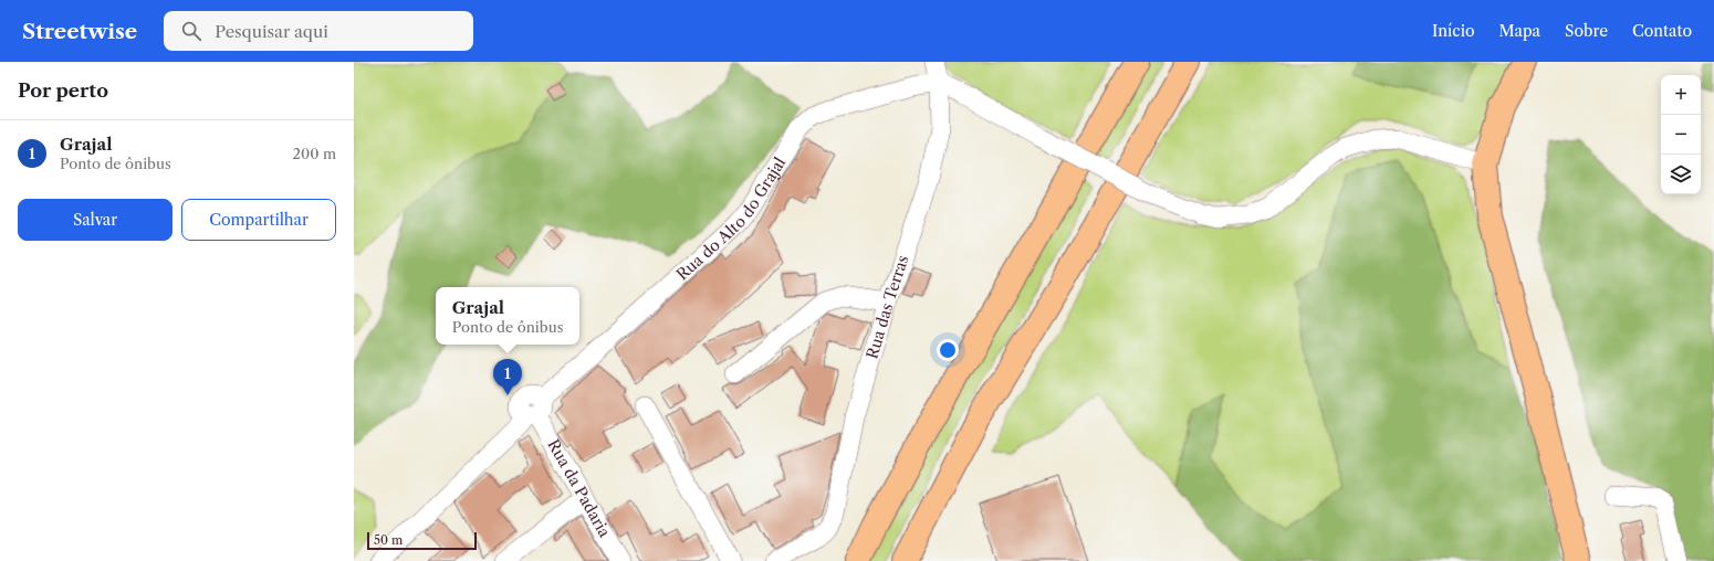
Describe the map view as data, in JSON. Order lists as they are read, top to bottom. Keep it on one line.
{"streets":{"street":["Rua do Alto do Grajal","Rua das Terras","Rua da Padaria"]},"crossings":[["Rua do Alto do Grajal","Rua das Terras"],["Rua do Alto do Grajal","Rua da Padaria"]],"scale_bar":"50 m","page":{"header":"Streetwise","search":"Pesquisar aqui","nav":["Início","Mapa","Sobre","Contato"],"heading":"Por perto","map_buttons":["+","−"],"list":[{"mark":"1","name":"Grajal","note":"Ponto de ônibus","value":"200 m"}],"buttons":["Salvar","Compartilhar"],"popup":["Grajal","Ponto de ônibus"],"pins":"1","scale":"50 m"}}
